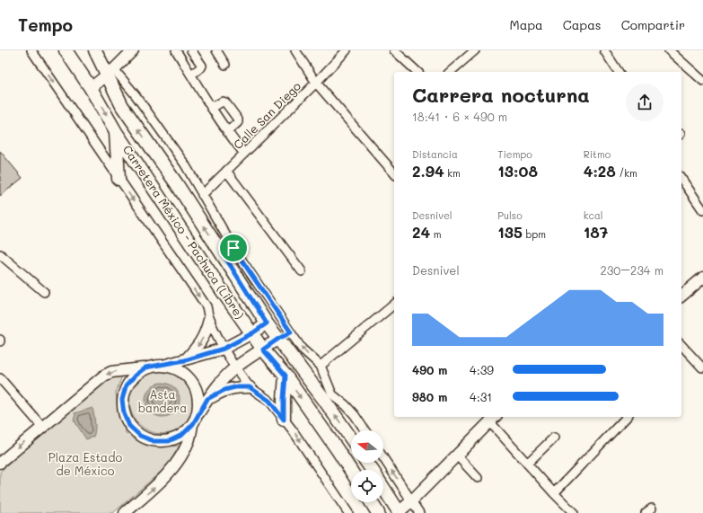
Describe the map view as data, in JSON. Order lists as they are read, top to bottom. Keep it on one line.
{"streets":{"main road":["Carretera México - Pachuca (Libre)"],"street":["Calle San Diego"]},"parks":["Asta bandera","Plaza Estado de México"],"north":"left","page":{"header":"Tempo","nav":["Mapa","Capas","Compartir"],"heading":["Carrera nocturna","18:41 · 6 × 490 m"],"stats":[["Distancia","2.94 km"],["Tiempo","13:08"],["Ritmo","4:28 /km"],["Desnivel","24 m"],["Pulso","135 bpm"],["kcal","187"]],"chart":["Desnivel","230–234 m"],"list":[{"name":"490 m","note":"4:39"},{"name":"980 m","note":"4:31"}]}}
